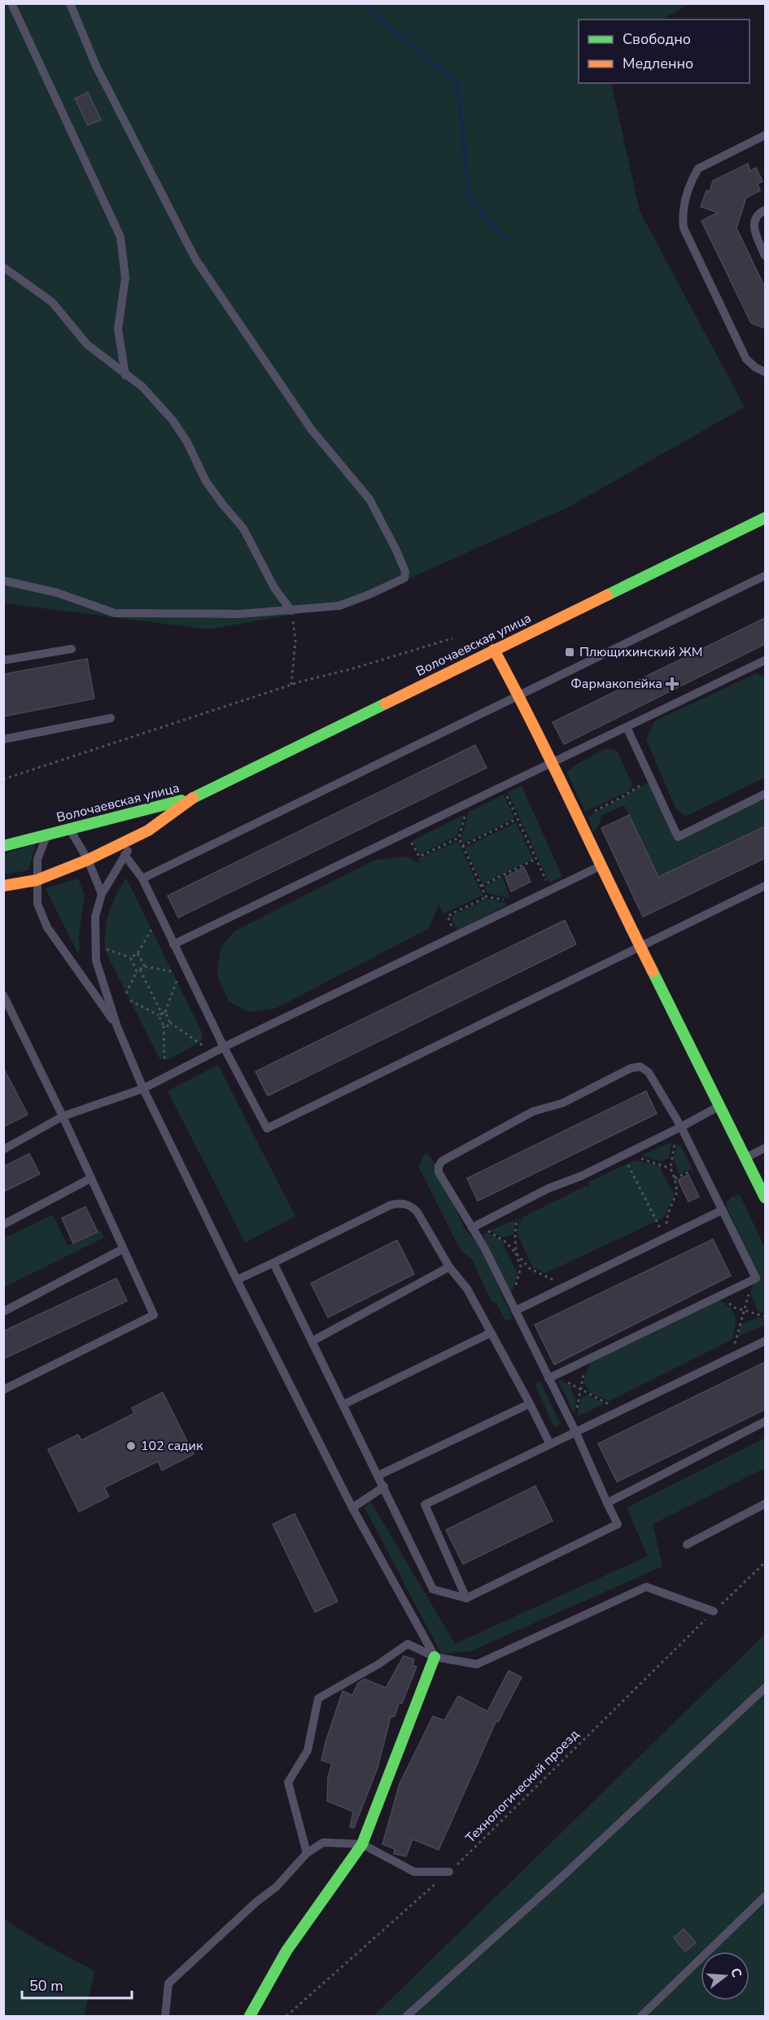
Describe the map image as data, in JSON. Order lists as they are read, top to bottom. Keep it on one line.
{"streets":{"street":["Волочаевская улица"],"path":["Технологический проезд"]},"places":{"transit":["Плющихинский ЖМ"],"health":["Фармакопейка"],"other":["102 садик"]},"legend":["Свободно","Медленно"],"scale_bar":"50 m","north":"right"}
